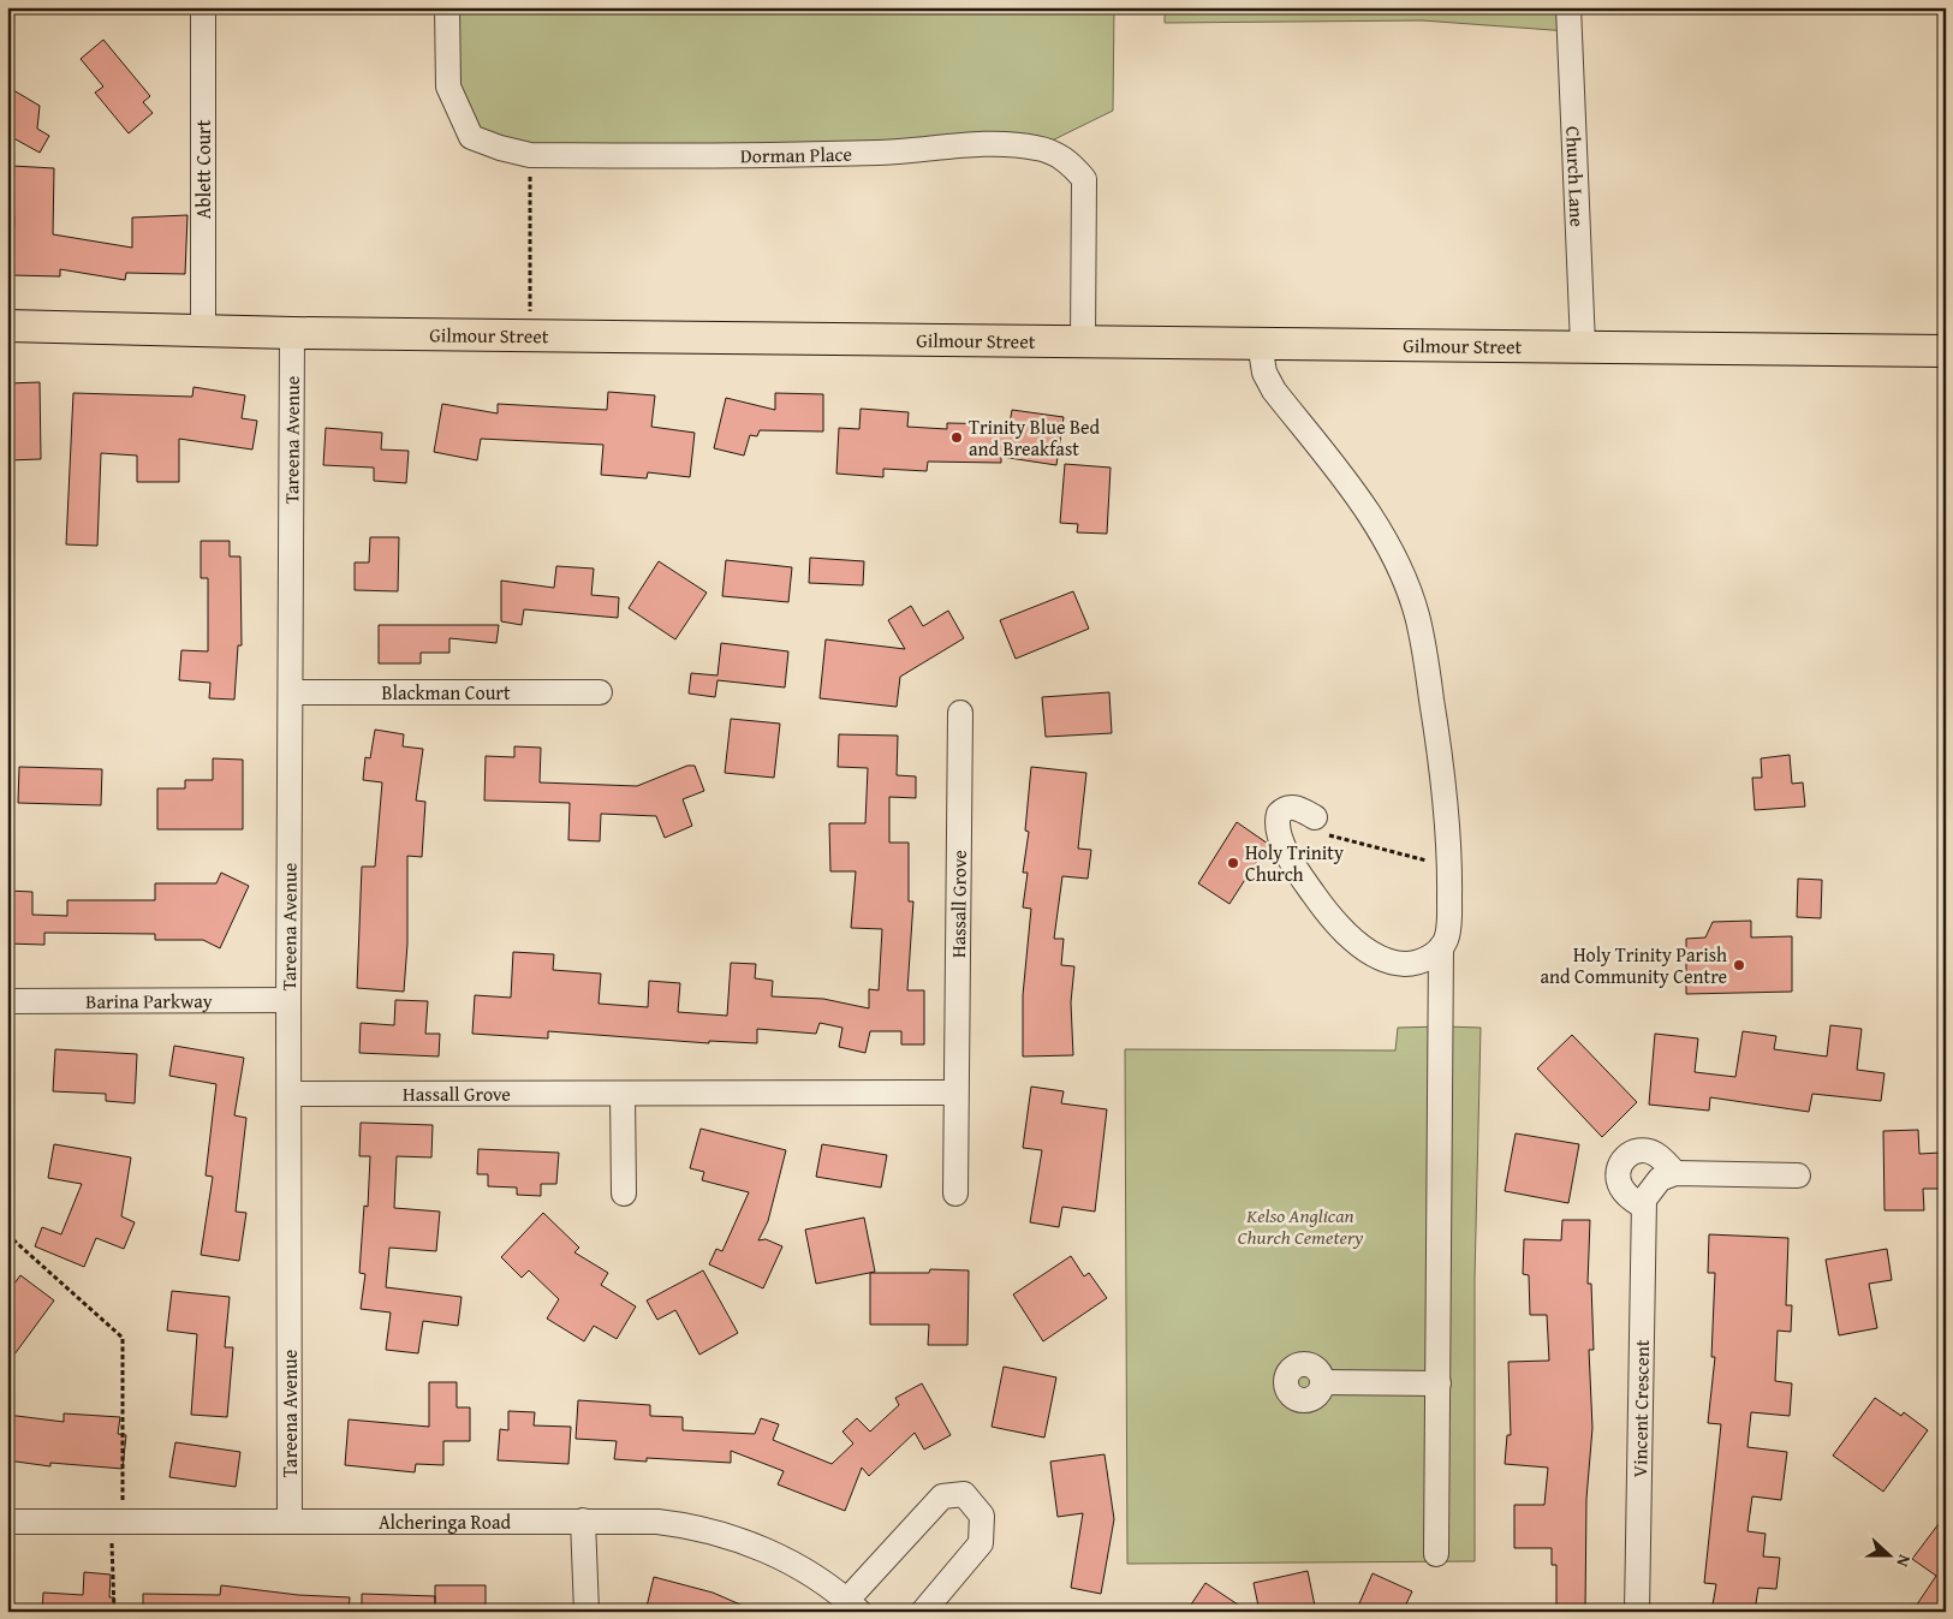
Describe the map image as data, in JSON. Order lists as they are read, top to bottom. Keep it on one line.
{"streets":{"main road":["Gilmour Street"],"street":["Dorman Place","Ablett Court","Church Lane","Tareena Avenue","Blackman Court","Hassall Grove","Barina Parkway","Vincent Crescent","Alcheringa Road"]},"crossings":[["Dorman Place","Gilmour Street"],["Ablett Court","Gilmour Street"],["Church Lane","Gilmour Street"],["Gilmour Street","Tareena Avenue"],["Tareena Avenue","Blackman Court"],["Tareena Avenue","Hassall Grove"],["Tareena Avenue","Barina Parkway"],["Tareena Avenue","Alcheringa Road"]],"parks":["Kelso Anglican Church Cemetery"],"places":["Trinity Blue Bed and Breakfast","Holy Trinity Church","Holy Trinity Parish and Community Centre"],"north":"right"}
